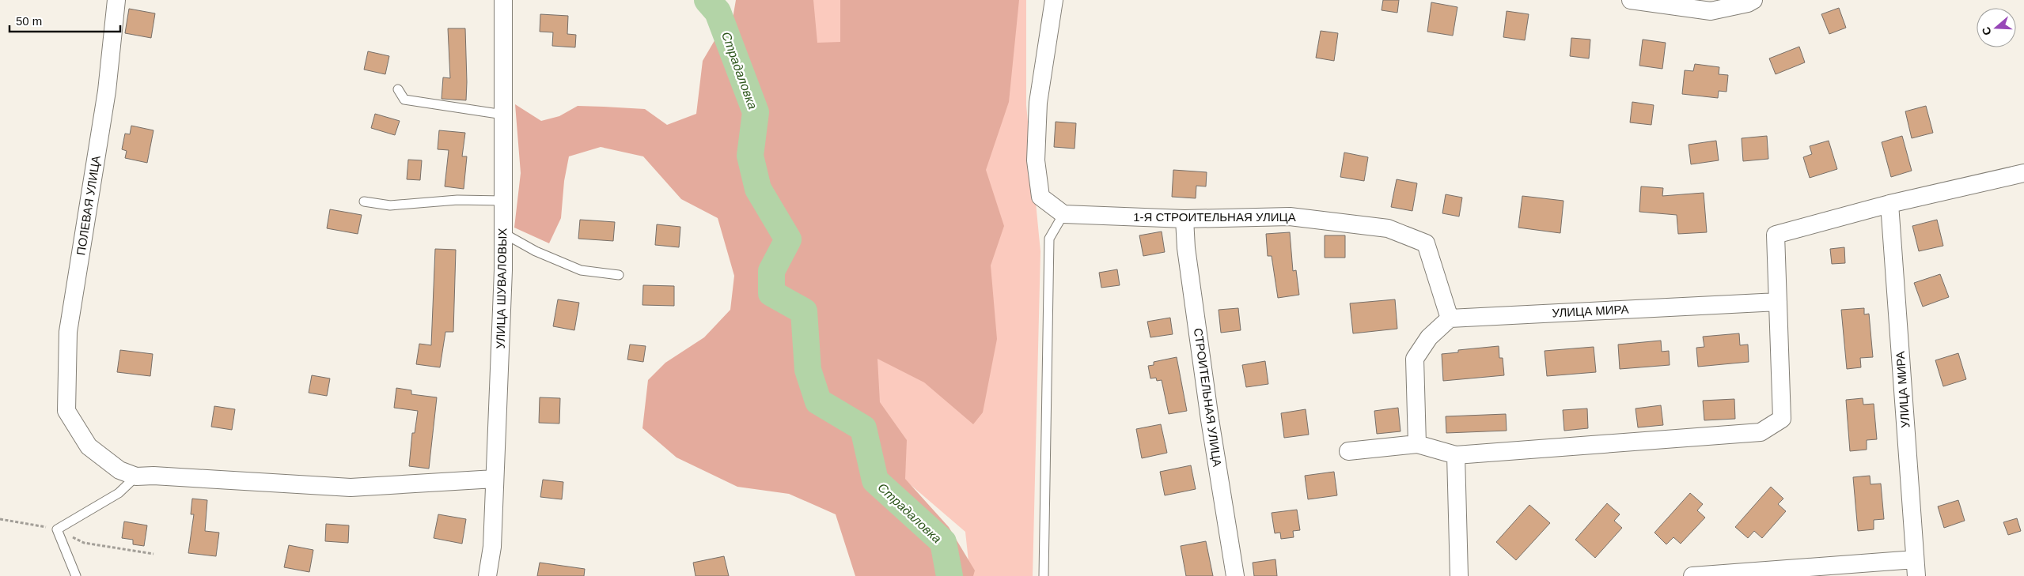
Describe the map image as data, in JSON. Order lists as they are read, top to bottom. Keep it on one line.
{"streets":{"street":["ПОЛЕВАЯ УЛИЦА","1-Я СТРОИТЕЛЬНАЯ УЛИЦА","УЛИЦА ШУВАЛОВЫХ","УЛИЦА МИРА","СТРОИТЕЛЬНАЯ УЛИЦА"]},"crossings":[["1-Я СТРОИТЕЛЬНАЯ УЛИЦА","УЛИЦА МИРА"],["1-Я СТРОИТЕЛЬНАЯ УЛИЦА","СТРОИТЕЛЬНАЯ УЛИЦА"]],"water":["Страдаловка"],"scale_bar":"50 m","north":"left"}
